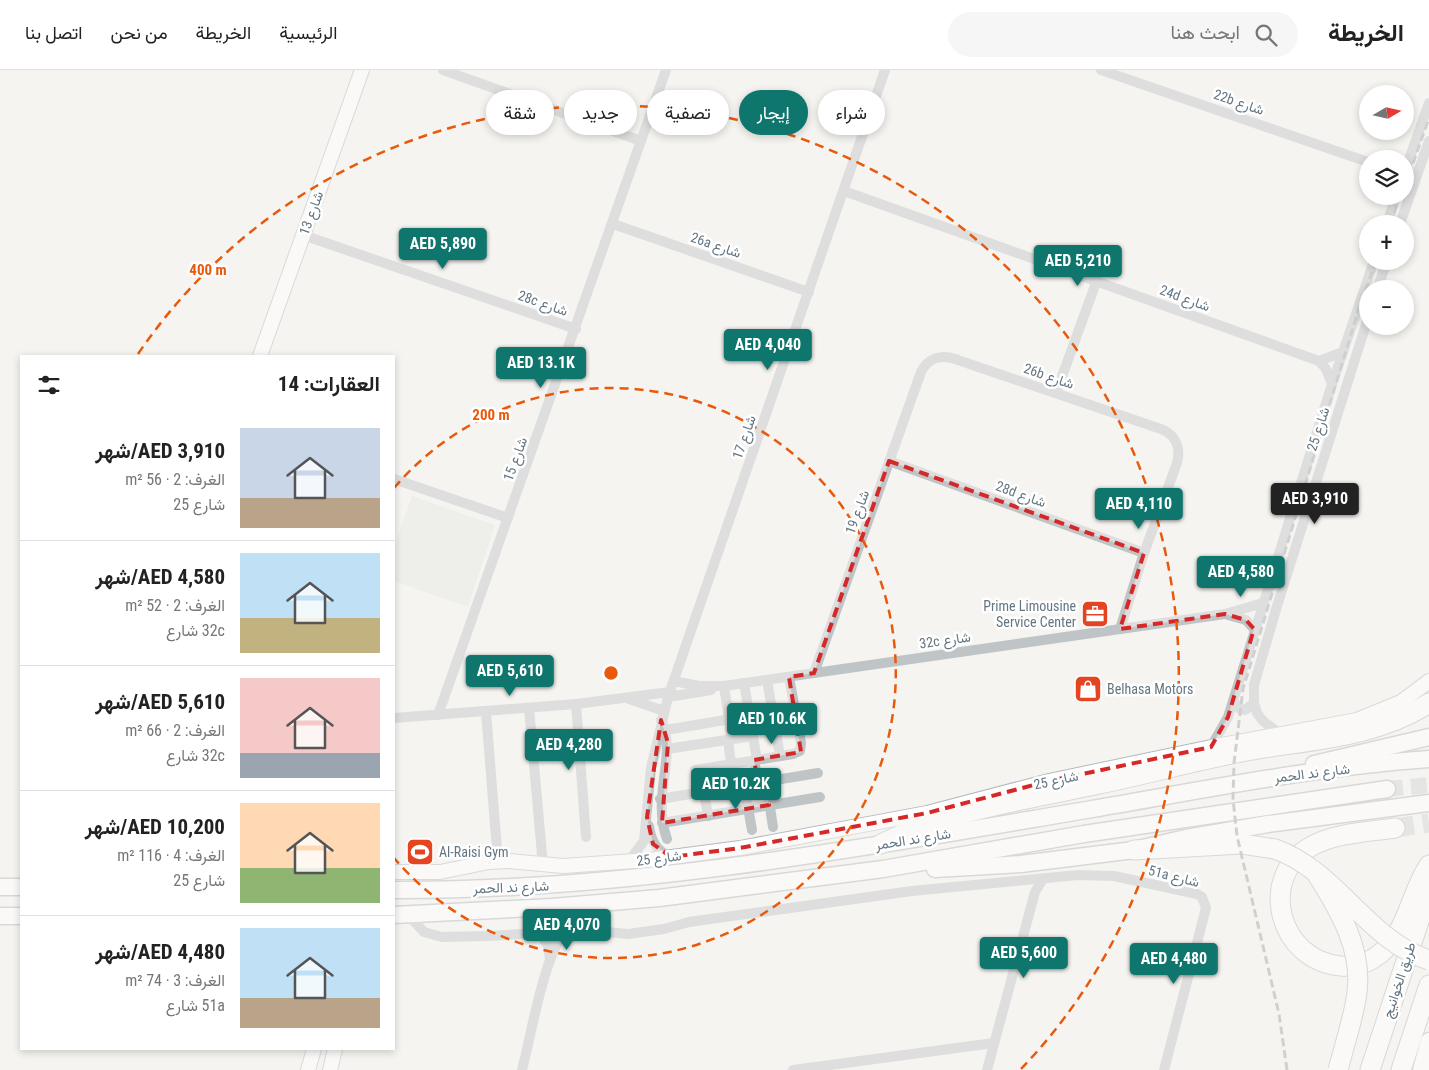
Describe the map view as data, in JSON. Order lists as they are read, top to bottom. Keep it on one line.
{"streets":{"highway":["طريق الخوانيج"],"main road":["شارع ند الحمر"],"street":["22b شارع","شارع 13","26a شارع","24d شارع","28c شارع","26b شارع","شارع 25","شارع 17","شارع 15","28d شارع","شارع 19","32c شارع","51a شارع"]},"crossings":[["شارع 13","28c شارع"],["26a شارع","شارع 17"],["26a شارع","شارع 15"],["24d شارع","شارع 17"],["28c شارع","شارع 15"],["26b شارع","28d شارع"],["26b شارع","شارع 19"],["شارع 25","شارع 17"],["شارع 25","32c شارع"],["شارع 17","32c شارع"],["شارع 15","32c شارع"],["28d شارع","شارع 19"],["شارع 19","32c شارع"],["شارع ند الحمر","51a شارع"]],"places":{"office":["Prime Limousine Service Center"],"shop":["Belhasa Motors"],"sports":["Al-Raisi Gym"]},"north":"right","page":{"header":"الخريطة","search":"ابحث هنا","nav":["الرئيسية","الخريطة","من نحن","اتصل بنا"],"map_buttons":["+","−"],"chip":["شراء","إيجار","تصفية","جديد","شقة"],"price":["AED 5,890","AED 5,210","AED 4,040","AED 13.1K","AED 3,910","AED 4,110","AED 4,580","AED 5,610","AED 10.6K","AED 4,280","AED 10.2K","AED 4,070","AED 5,600","AED 4,480"],"heading":"العقارات: 14","list":[{"name":"AED 3,910/شهر","note":"الغرف: 2 · 56 m² · شارع 25"},{"name":"AED 4,580/شهر","note":"الغرف: 2 · 52 m² · 32c شارع"},{"name":"AED 5,610/شهر","note":"الغرف: 2 · 66 m² · 32c شارع"},{"name":"AED 10,200/شهر","note":"الغرف: 4 · 116 m² · شارع 25"},{"name":"AED 4,480/شهر","note":"الغرف: 3 · 74 m² · 51a شارع"}]},"rings":["400 m","200 m"]}
